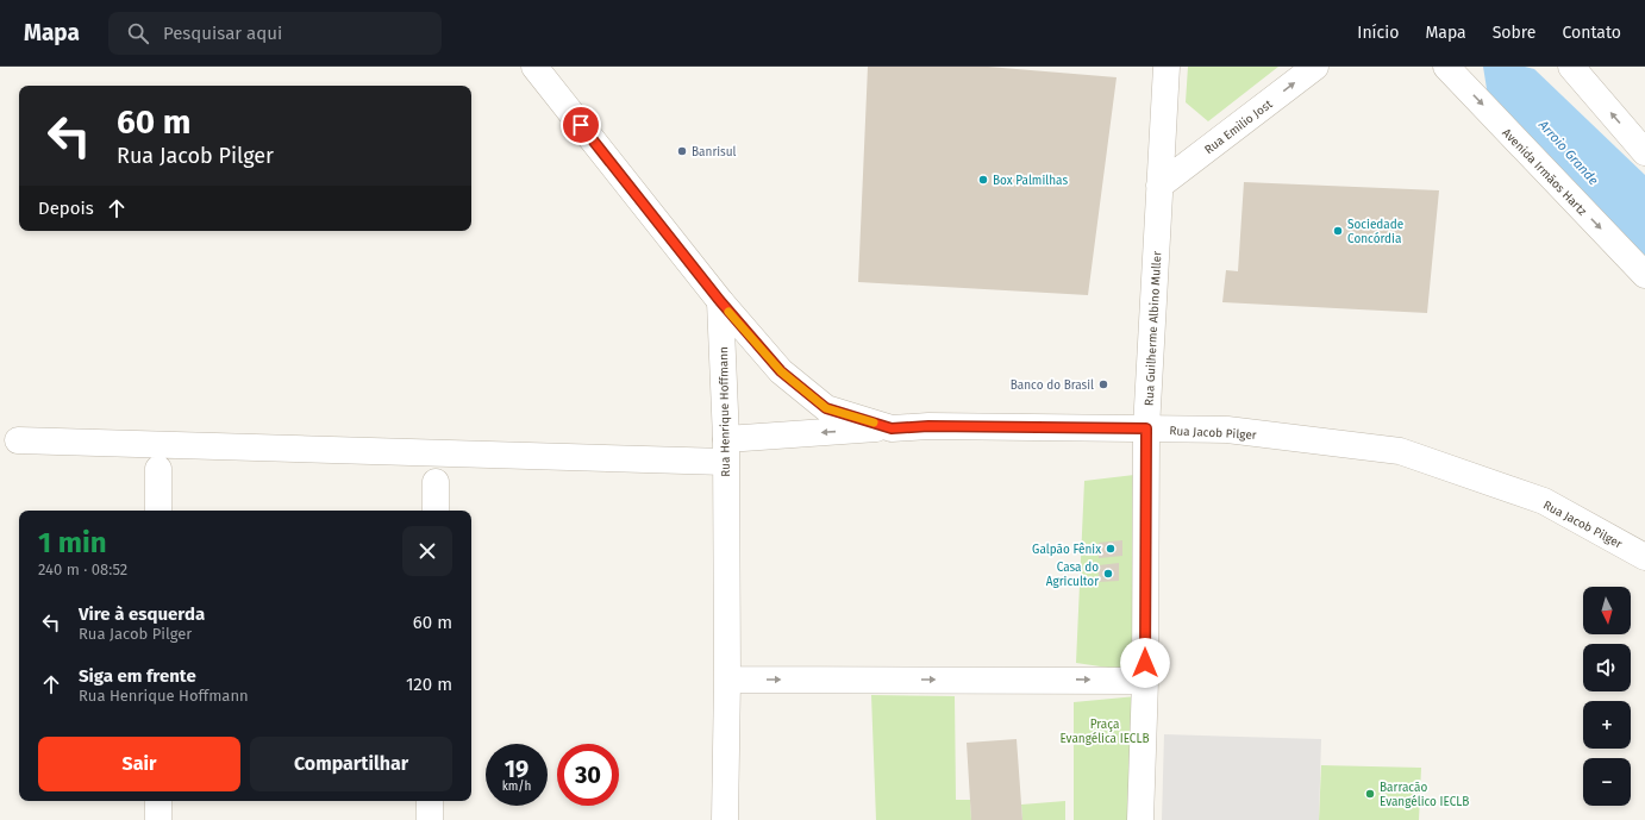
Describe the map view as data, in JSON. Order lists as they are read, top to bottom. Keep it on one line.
{"streets":{"street":["Rua Emilio Jost","Avenida Irmãos Hartz","Rua Guilherme Albino Muller","Rua Henrique Hoffmann","Rua Jacob Pilger"]},"crossings":[["Rua Emilio Jost","Rua Guilherme Albino Muller"],["Rua Guilherme Albino Muller","Rua Jacob Pilger"],["Rua Henrique Hoffmann","Rua Jacob Pilger"]],"one_way":["Rua Emilio Jost"],"water":["Arroio Grande"],"parks":["Praça Evangélica IECLB"],"places":["Banrisul","Box Palmilhas","Sociedade Concórdia","Banco do Brasil","Galpão Fênix","Casa do Agricultor","Barracão Evangélico IECLB"],"north":"bottom","page":{"header":"Mapa","search":"Pesquisar aqui","nav":["Início","Mapa","Sobre","Contato"],"turn":["60 m","Rua Jacob Pilger"],"then":"Depois","heading":["1 min","240 m · 08:52"],"map_buttons":["+","−"],"list":[{"name":"Vire à esquerda","note":"Rua Jacob Pilger","value":"60 m"},{"name":"Siga em frente","note":"Rua Henrique Hoffmann","value":"120 m"}],"buttons":["Sair","Compartilhar"],"speed":"19 km/h","limit":"30"}}
